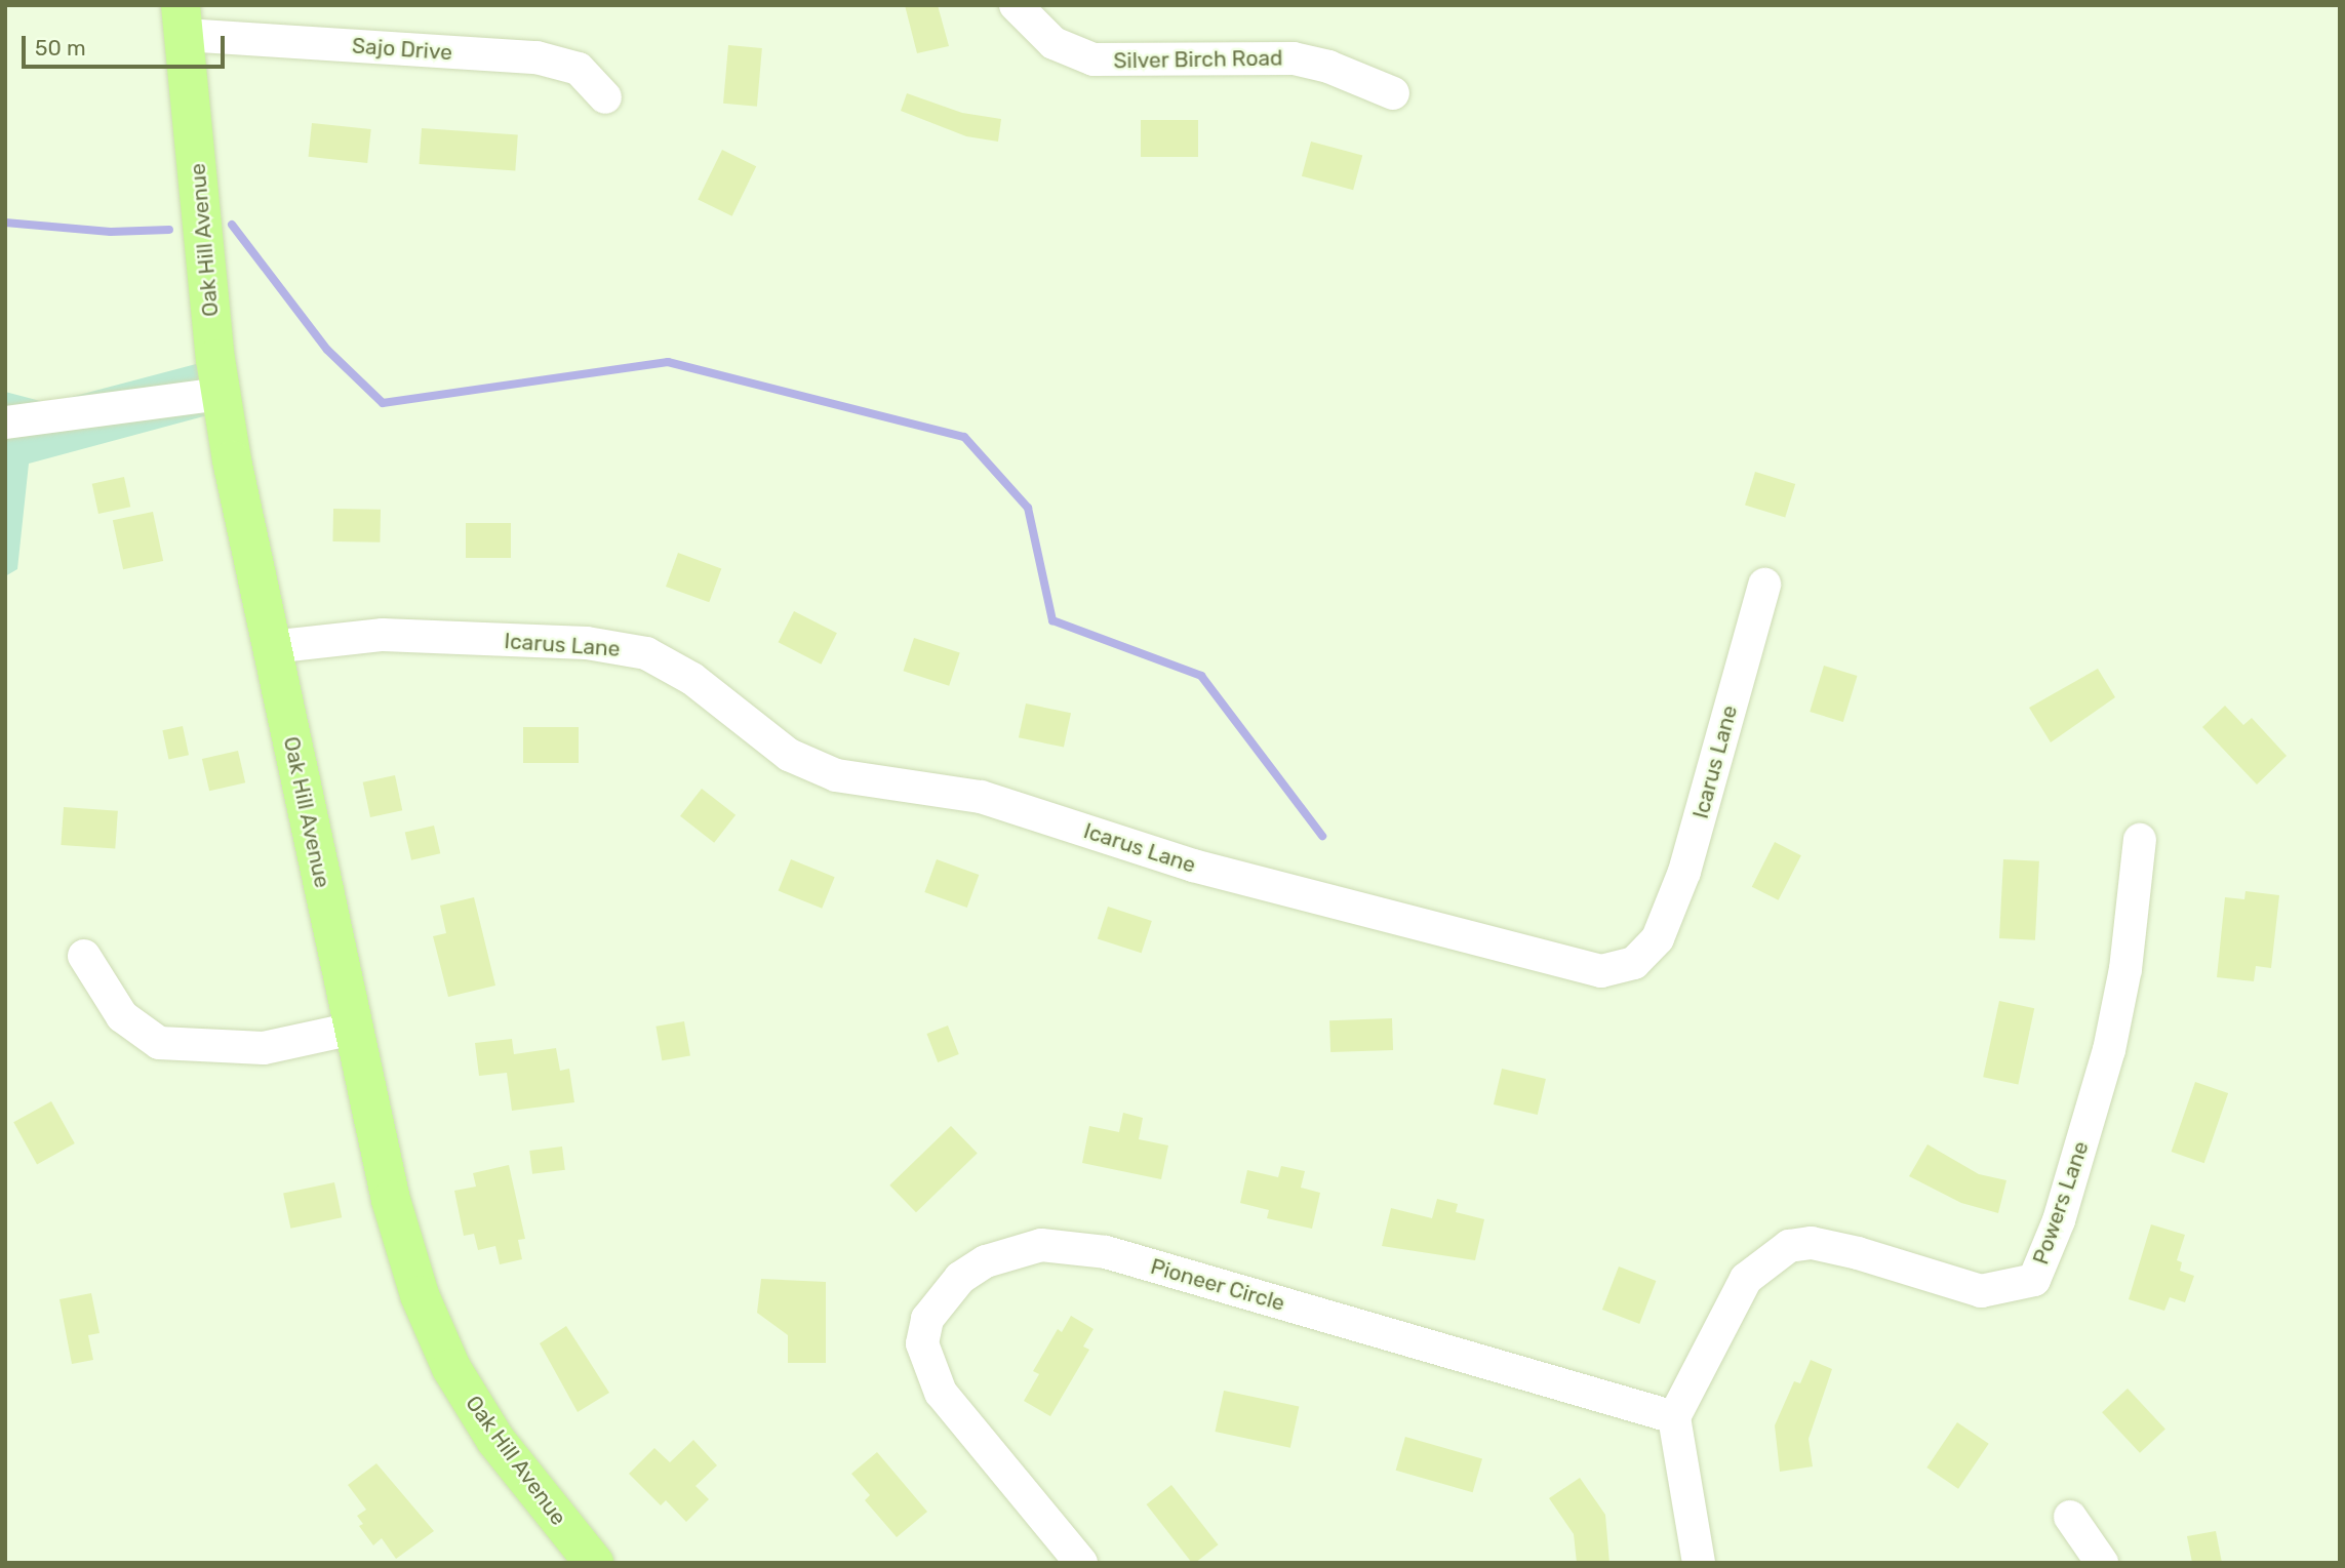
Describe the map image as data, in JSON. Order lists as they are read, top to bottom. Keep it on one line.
{"streets":{"main road":["Oak Hill Avenue"],"street":["Sajo Drive","Silver Birch Road","Icarus Lane","Powers Lane","Pioneer Circle"]},"crossings":[["Sajo Drive","Oak Hill Avenue"],["Oak Hill Avenue","Icarus Lane"],["Powers Lane","Pioneer Circle"]],"scale_bar":"50 m"}
